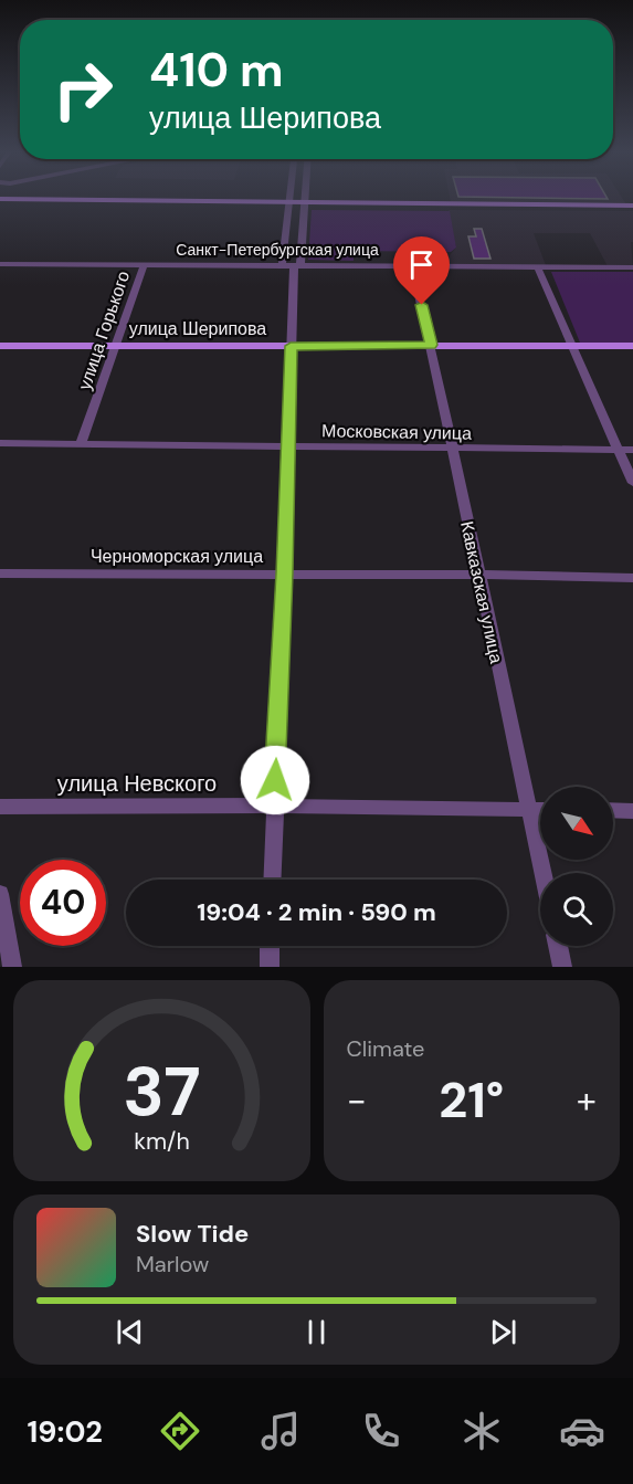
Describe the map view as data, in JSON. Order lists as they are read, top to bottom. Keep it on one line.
{"streets":{"main road":["улица Шерипова"],"street":["Санкт-Петербургская улица","улица Горького","Московская улица","Черноморская улица","Кавказская улица","улица Невского"]},"crossings":[["Санкт-Петербургская улица","улица Горького"],["Санкт-Петербургская улица","Кавказская улица"],["улица Шерипова","улица Горького"],["улица Шерипова","Кавказская улица"],["улица Горького","Московская улица"],["Московская улица","Кавказская улица"],["Черноморская улица","Кавказская улица"],["Кавказская улица","улица Невского"]],"north":"bottom right","page":{"turn":["410 m","улица Шерипова"],"limit":"40","trip":"19:04 · 2 min · 590 m","tile":"Climate","heat":["−","21°","+"],"song":["Slow Tide","Marlow"],"tabs":"19:02","gauge":["37","km/h"]}}
